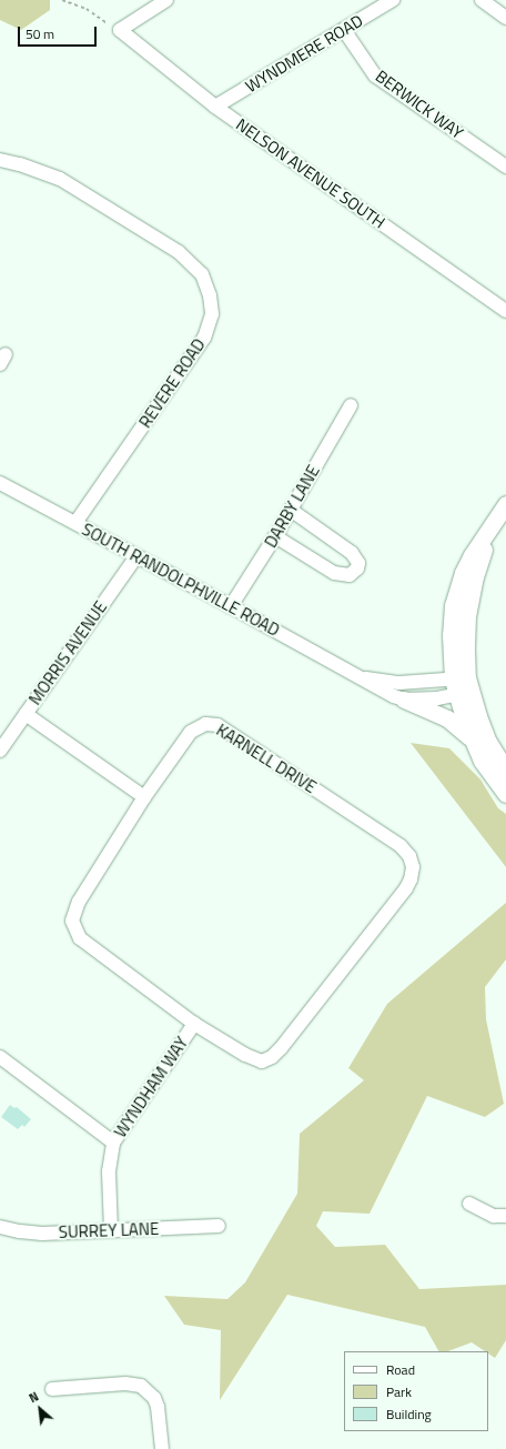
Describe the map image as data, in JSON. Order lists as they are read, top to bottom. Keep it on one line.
{"streets":{"street":["WYNDMERE ROAD","BERWICK WAY","NELSON AVENUE SOUTH","REVERE ROAD","DARBY LANE","SOUTH RANDOLPHVILLE ROAD","MORRIS AVENUE","KARNELL DRIVE","WYNDHAM WAY","SURREY LANE"]},"crossings":[["WYNDMERE ROAD","BERWICK WAY"],["WYNDMERE ROAD","NELSON AVENUE SOUTH"],["REVERE ROAD","SOUTH RANDOLPHVILLE ROAD"],["DARBY LANE","SOUTH RANDOLPHVILLE ROAD"],["SOUTH RANDOLPHVILLE ROAD","MORRIS AVENUE"],["KARNELL DRIVE","WYNDHAM WAY"],["WYNDHAM WAY","SURREY LANE"]],"legend":["Road","Park","Building"],"scale_bar":"50 m","north":"top left"}
